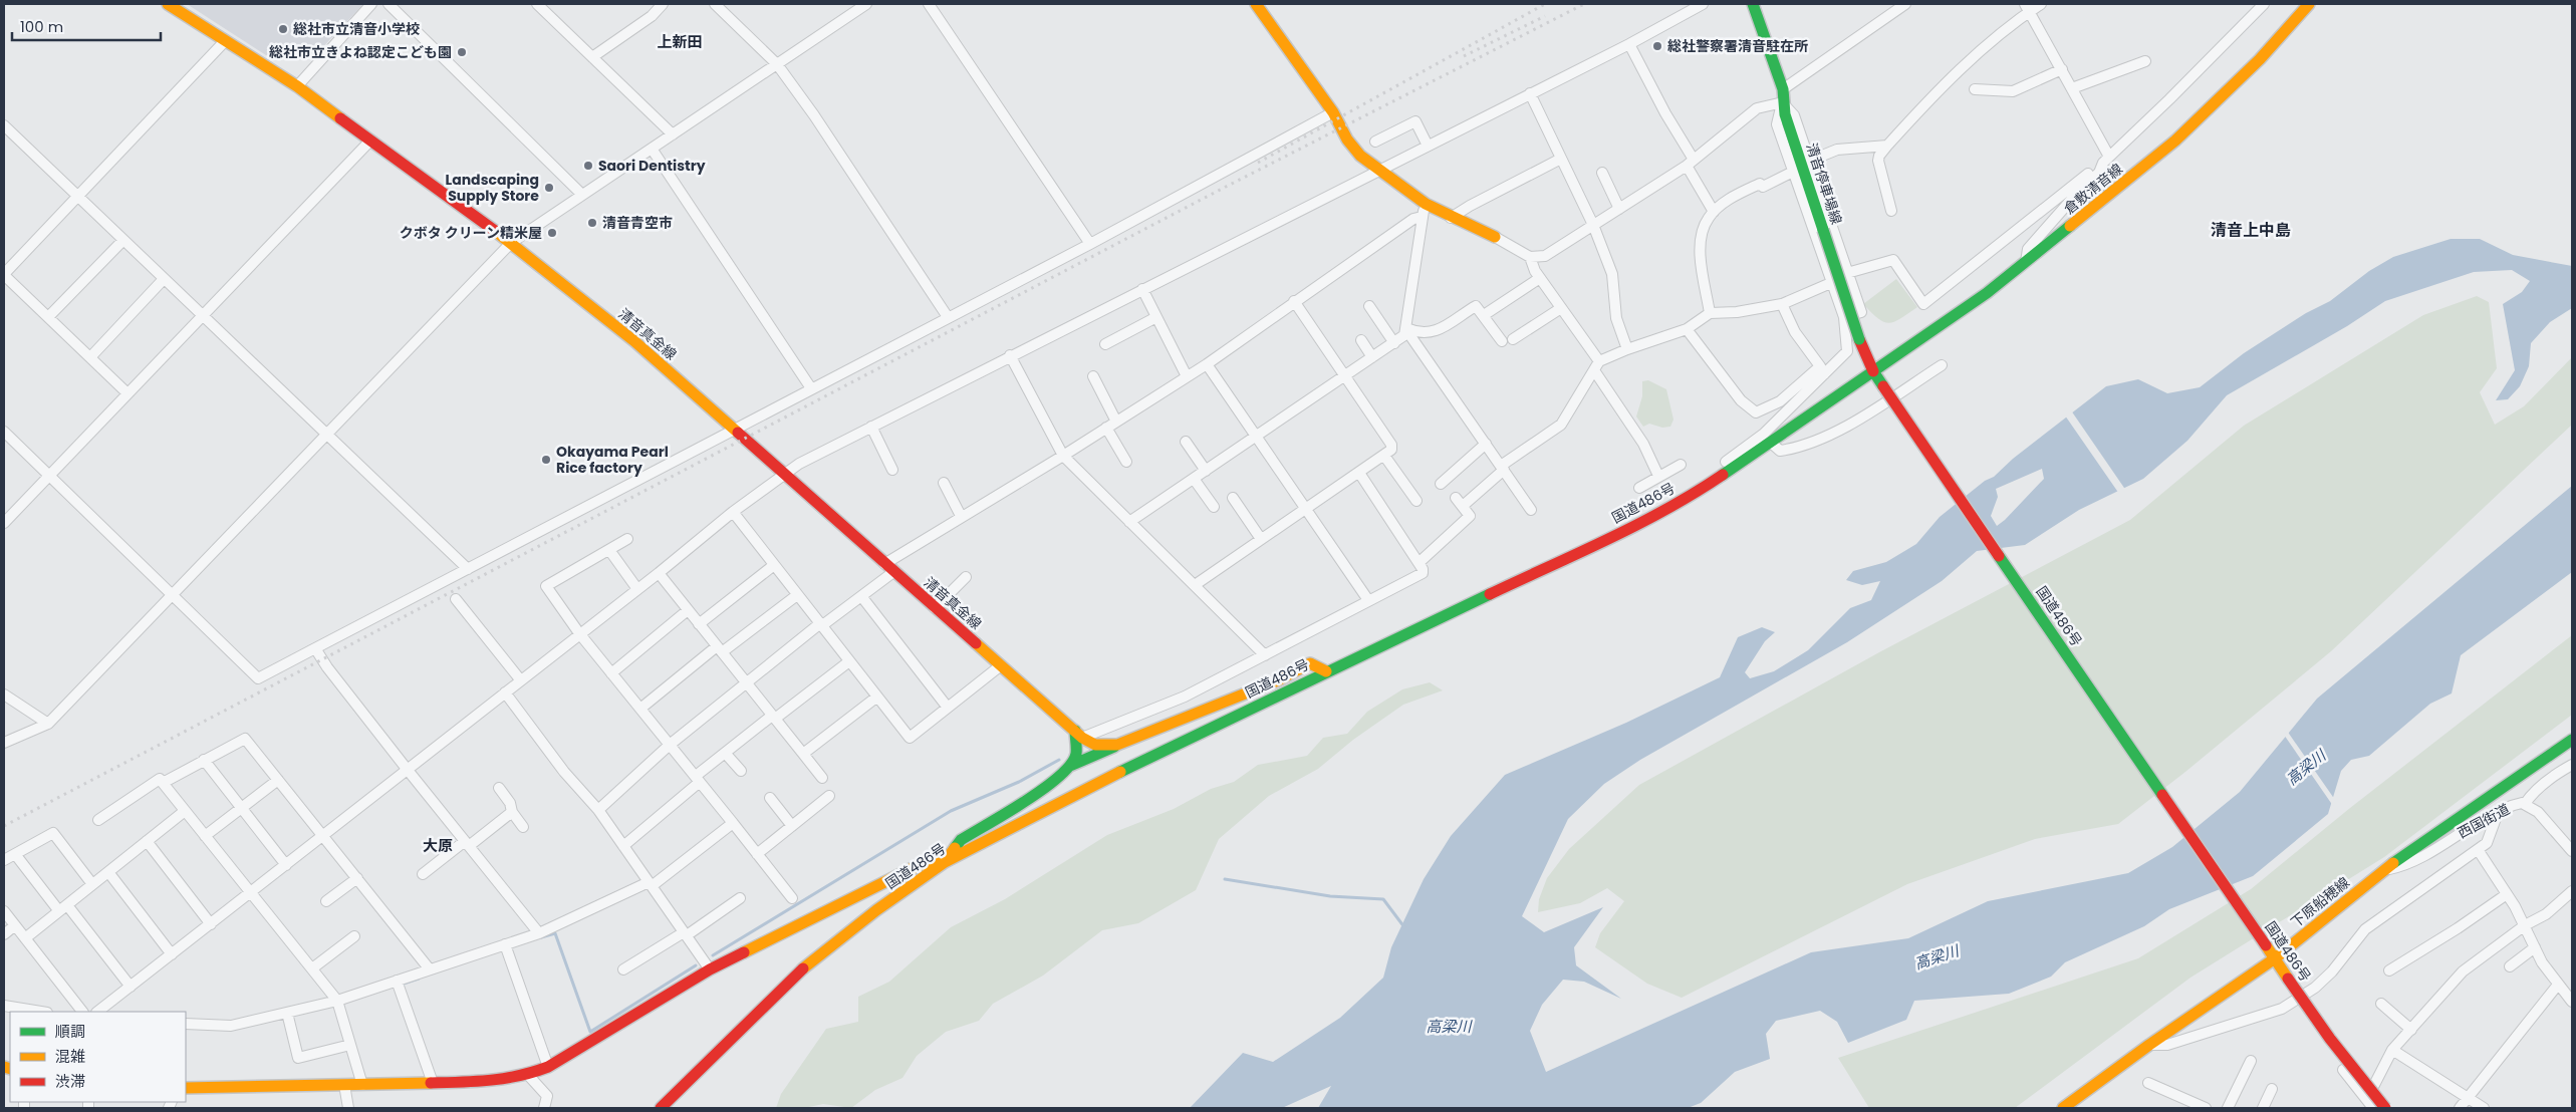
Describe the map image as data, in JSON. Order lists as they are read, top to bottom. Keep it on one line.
{"streets":{"main road":["清音停車場線","倉敷清音線","清音真金線","国道486号","下原船穂線"],"street":["西国街道"]},"crossings":[["清音停車場線","倉敷清音線"],["清音停車場線","国道486号"],["倉敷清音線","国道486号"],["清音真金線","国道486号"],["国道486号","下原船穂線"],["西国街道","下原船穂線"]],"districts":["上新田","清音上中島","大原"],"water":["高梁川"],"places":["総社市立清音小学校","総社警察署清音駐在所","総社市立きよね認定こども園","Saori Dentistry","Landscaping Supply Store","清音青空市","クボタ クリーン精米屋","Okayama Pearl Rice factory"],"legend":["順調","混雑","渋滞"],"scale_bar":"100 m"}
